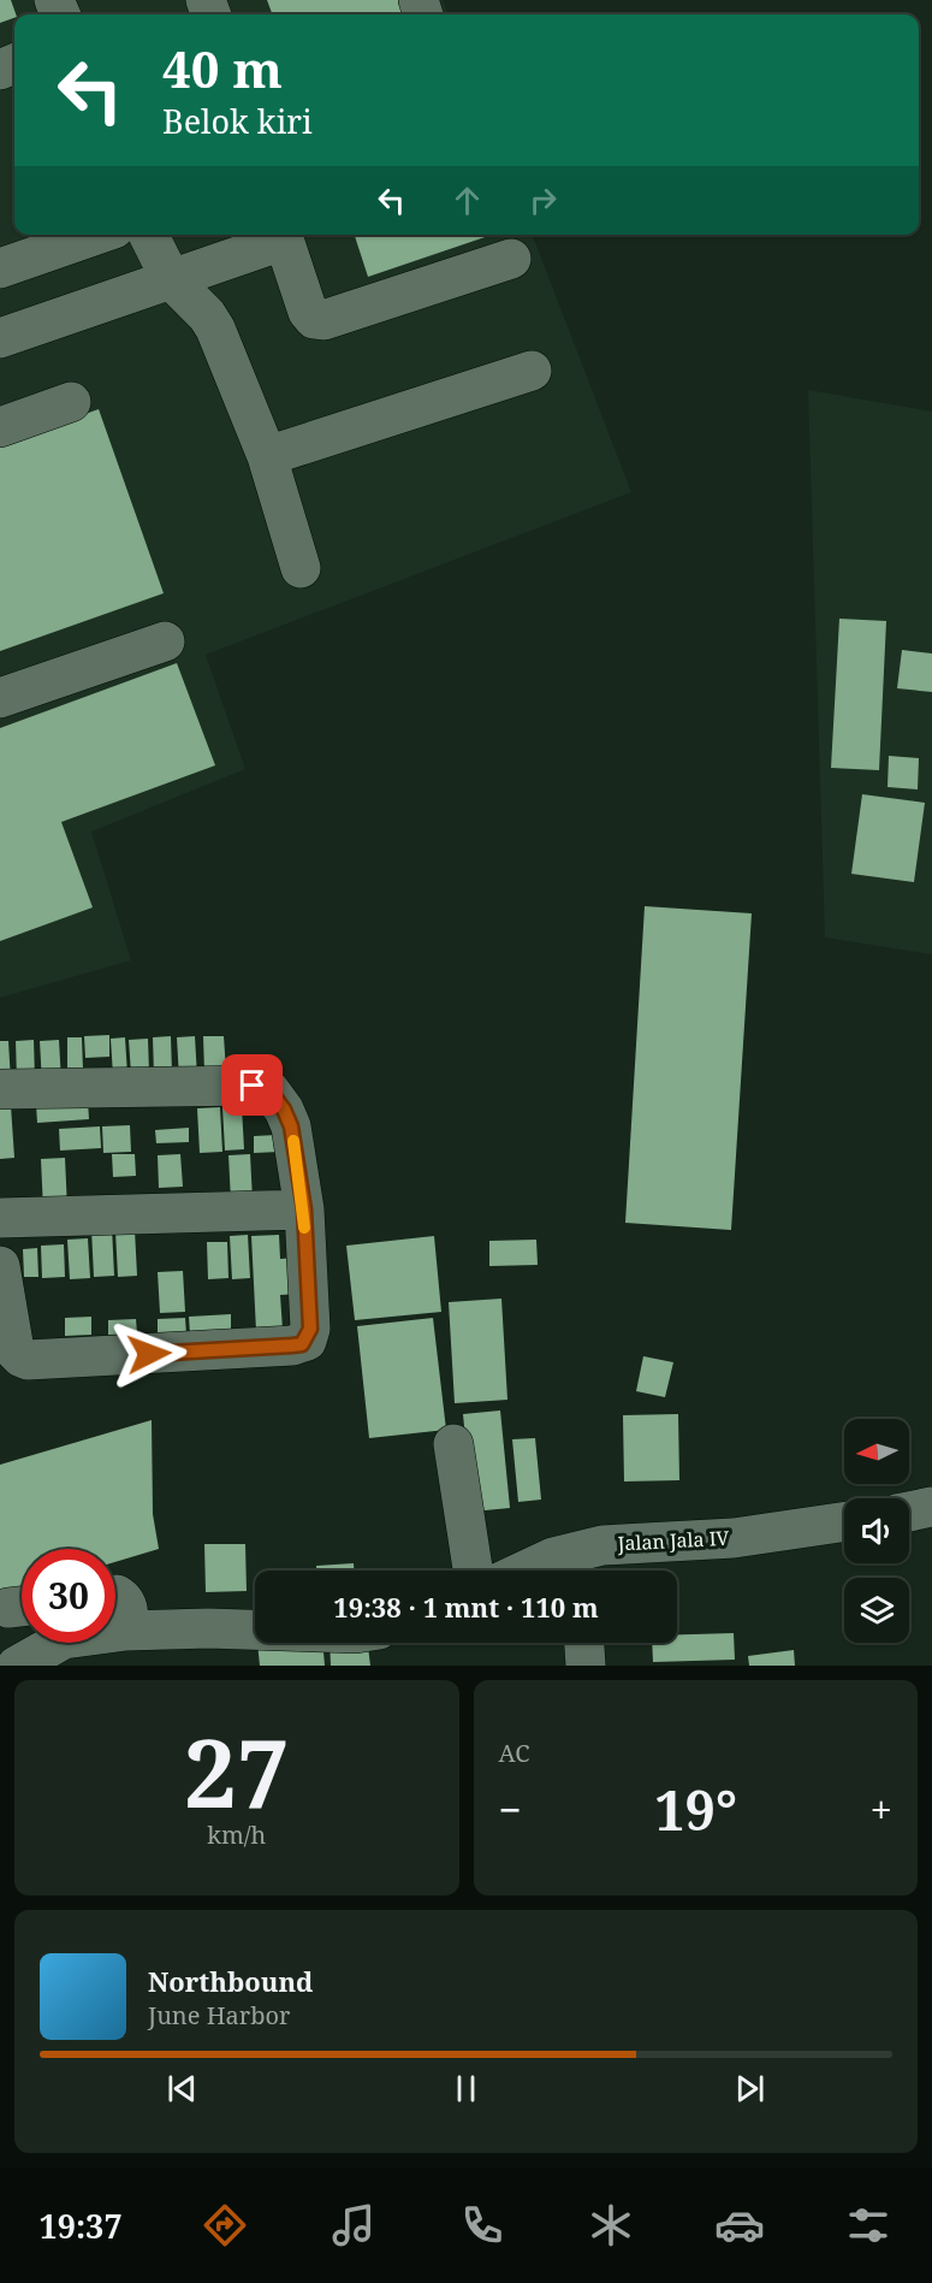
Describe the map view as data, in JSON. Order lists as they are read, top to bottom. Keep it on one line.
{"streets":{"street":["Jalan Jala IV"]},"north":"left","page":{"turn":["40 m","Belok kiri"],"limit":"30","trip":"19:38 · 1 mnt · 110 m","tile":[["27","km/h"],"AC"],"heat":["−","19°","+"],"song":["Northbound","June Harbor"],"tabs":"19:37"}}
